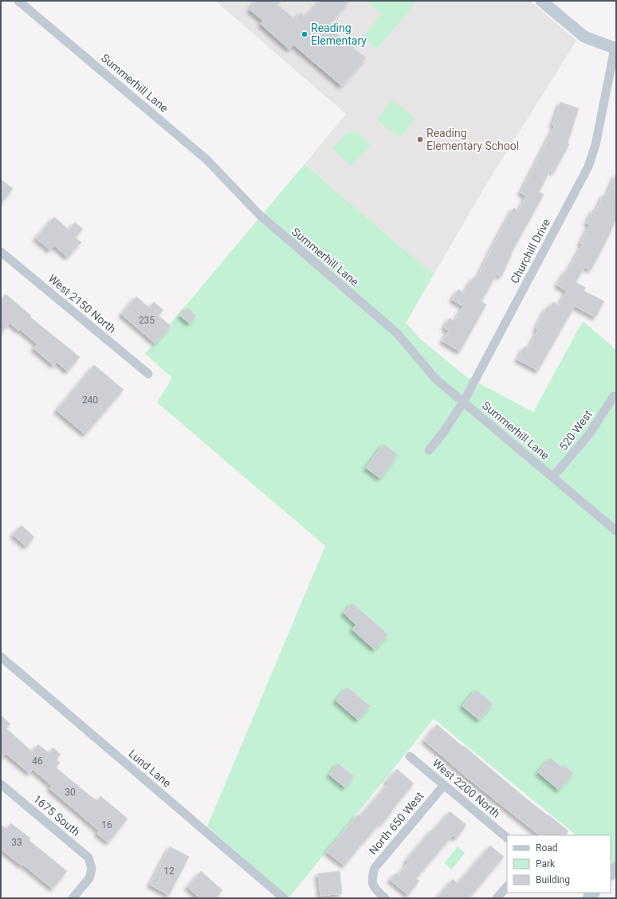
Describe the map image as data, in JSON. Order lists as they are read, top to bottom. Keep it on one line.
{"streets":{"street":["Summerhill Lane","Churchill Drive","West 2150 North","520 West","Lund Lane","West 2200 North","1675 South","North 650 West"]},"crossings":[["Summerhill Lane","Churchill Drive"],["Summerhill Lane","520 West"],["West 2200 North","North 650 West"]],"places":["Reading Elementary","Reading Elementary School"],"house_numbers":["235","240","46","30","16","33","12"],"legend":["Road","Park","Building"]}
